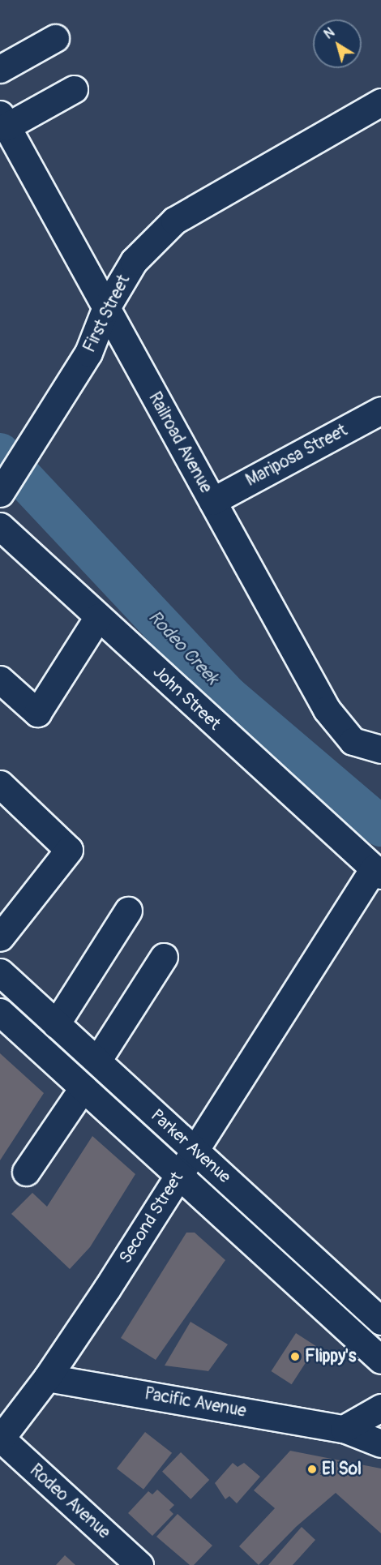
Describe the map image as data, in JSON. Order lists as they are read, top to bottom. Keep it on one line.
{"streets":{"street":["First Street","Railroad Avenue","Mariposa Street","John Street","Parker Avenue","Second Street","Pacific Avenue","Rodeo Avenue"]},"crossings":[["First Street","Railroad Avenue"],["Railroad Avenue","Mariposa Street"],["John Street","Second Street"],["Parker Avenue","Second Street"],["Second Street","Pacific Avenue"],["Second Street","Rodeo Avenue"]],"water":["Rodeo Creek"],"places":["Flippy's","El Sol"],"north":"top left"}
